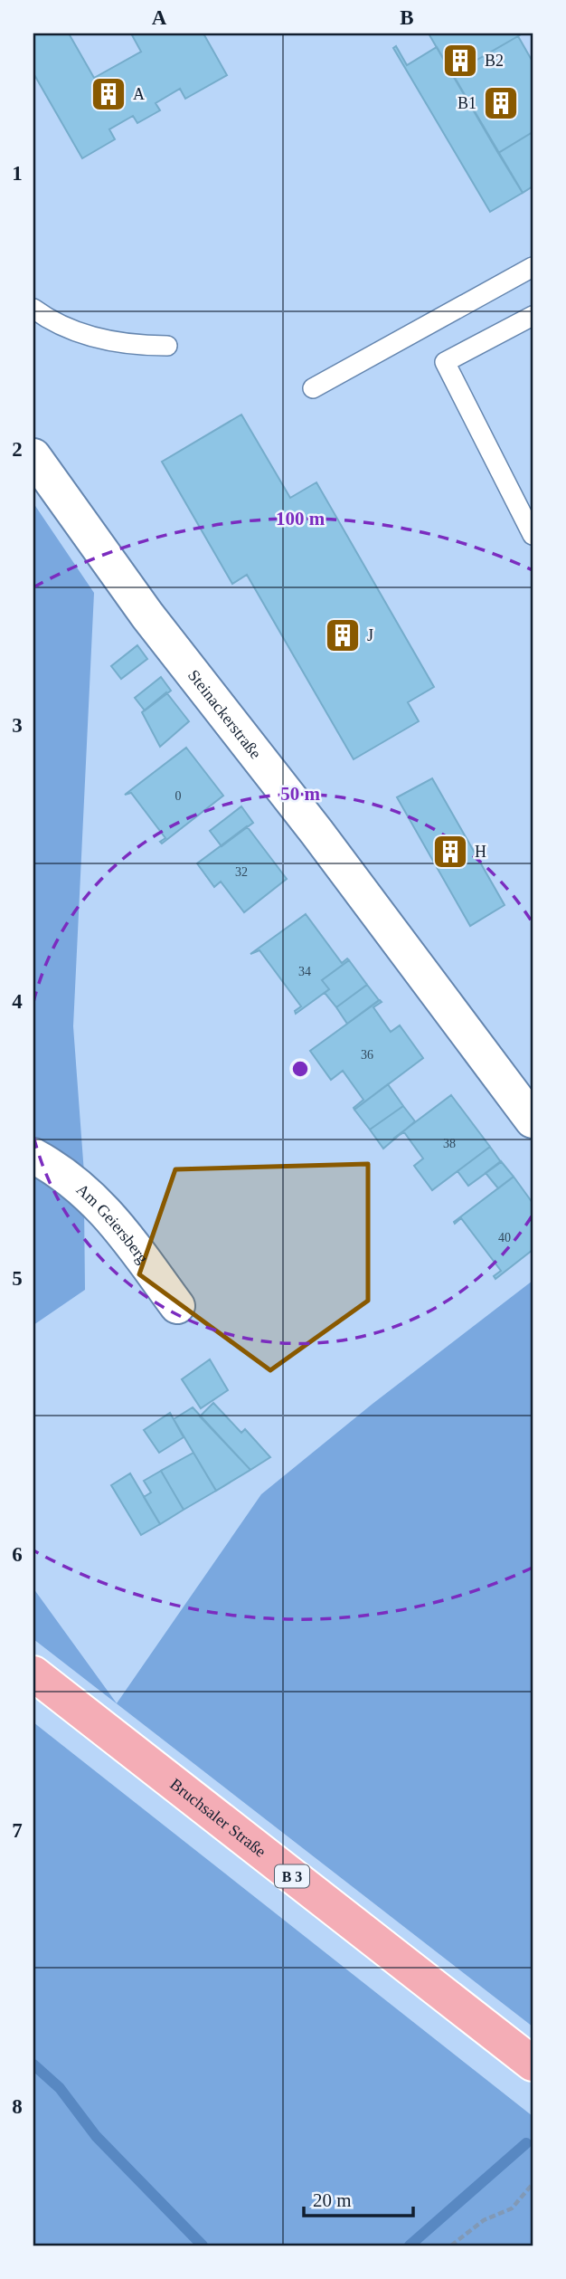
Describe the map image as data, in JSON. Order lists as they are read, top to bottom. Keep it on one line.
{"streets":{"main road":["Bruchsaler Straße","B 3"],"street":["Steinackerstraße","Am Geiersberg"]},"places":{"building":["B2","A","B1","J","H"]},"house_numbers":["0","32","34","36","38","40"],"scale_bar":"20 m","grid":{"columns":["A","B"],"rows":["1","2","3","4","5","6","7","8"]},"rings":["100 m","50 m"]}
